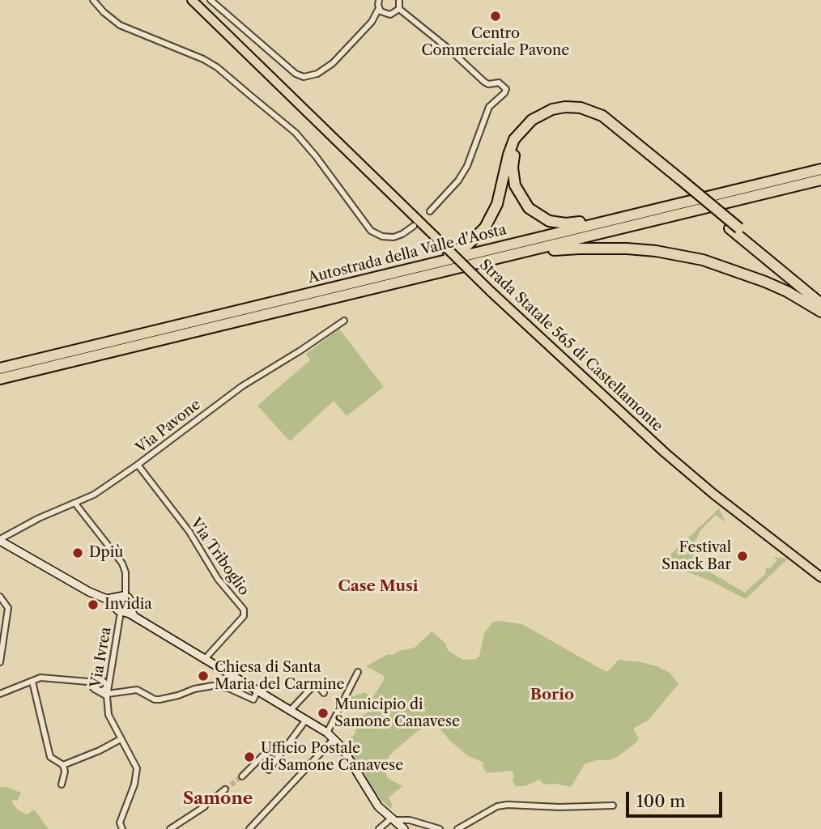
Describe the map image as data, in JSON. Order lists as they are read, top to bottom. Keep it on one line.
{"streets":{"highway":["Autostrada della Valle d'Aosta"],"main road":["Strada Statale 565 di Castellamonte"],"street":["Via Pavone","Via Triboglio","Via Ivrea"]},"crossings":[["Via Pavone","Via Triboglio"]],"districts":["Case Musi","Borio","Samone"],"places":["Centro Commerciale Pavone","Dpiù","Festival Snack Bar","Invidia","Chiesa di Santa Maria del Carmine","Municipio di Samone Canavese","Ufficio Postale di Samone Canavese"],"scale_bar":"100 m"}
